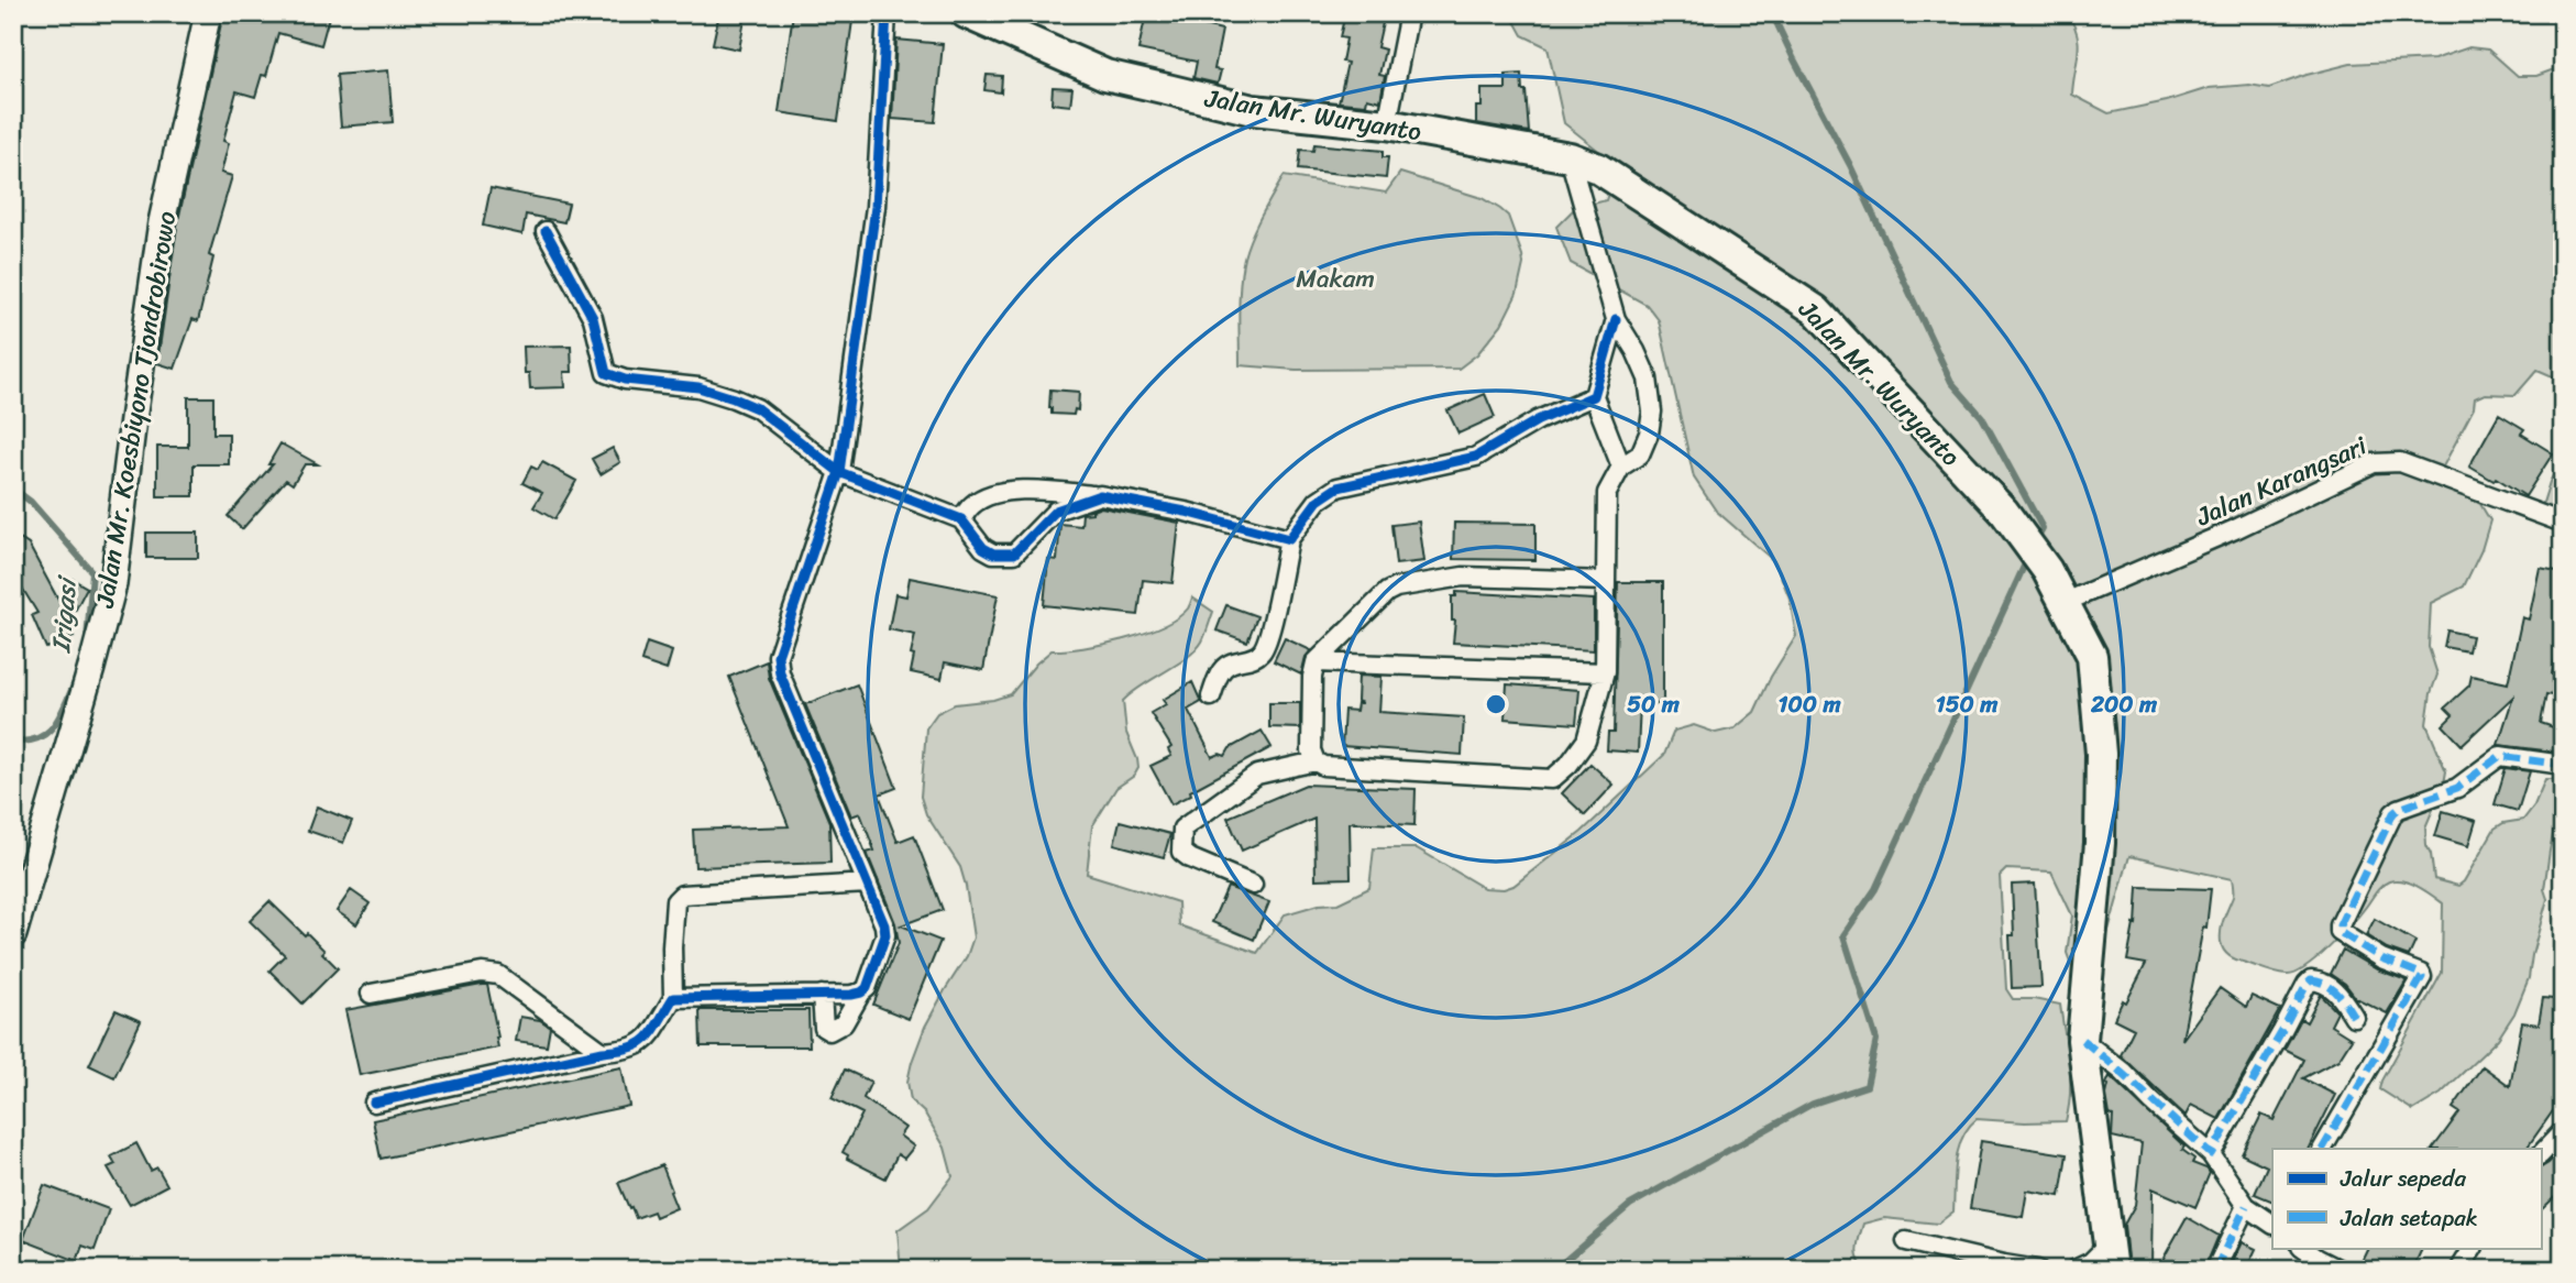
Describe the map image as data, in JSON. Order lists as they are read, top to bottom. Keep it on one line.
{"streets":{"main road":["Jalan Mr. Wuryanto","Jalan Mr. Koesbiyono Tjondrobirowo"],"street":["Jalan Karangsari"]},"crossings":[["Jalan Mr. Wuryanto","Jalan Karangsari"]],"water":["Irigasi"],"parks":["Makam"],"legend":["Jalur sepeda","Jalan setapak"],"rings":["50 m","100 m","150 m","200 m"]}
